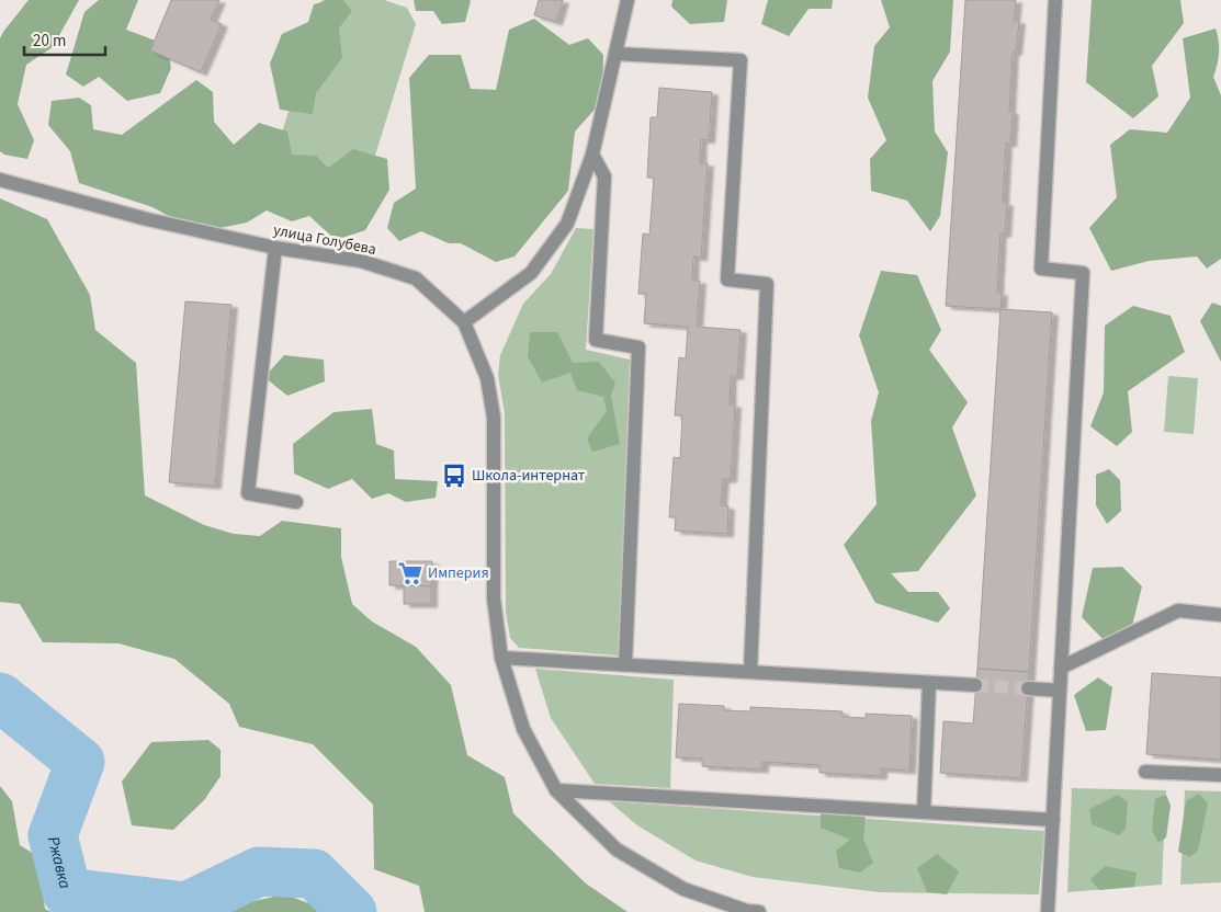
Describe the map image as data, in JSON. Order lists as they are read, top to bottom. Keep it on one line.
{"streets":{"street":["улица Голубева"]},"water":["Ржавка"],"places":{"bus stop":["Школа-интернат"],"supermarket":["Империя"]},"scale_bar":"20 m"}
